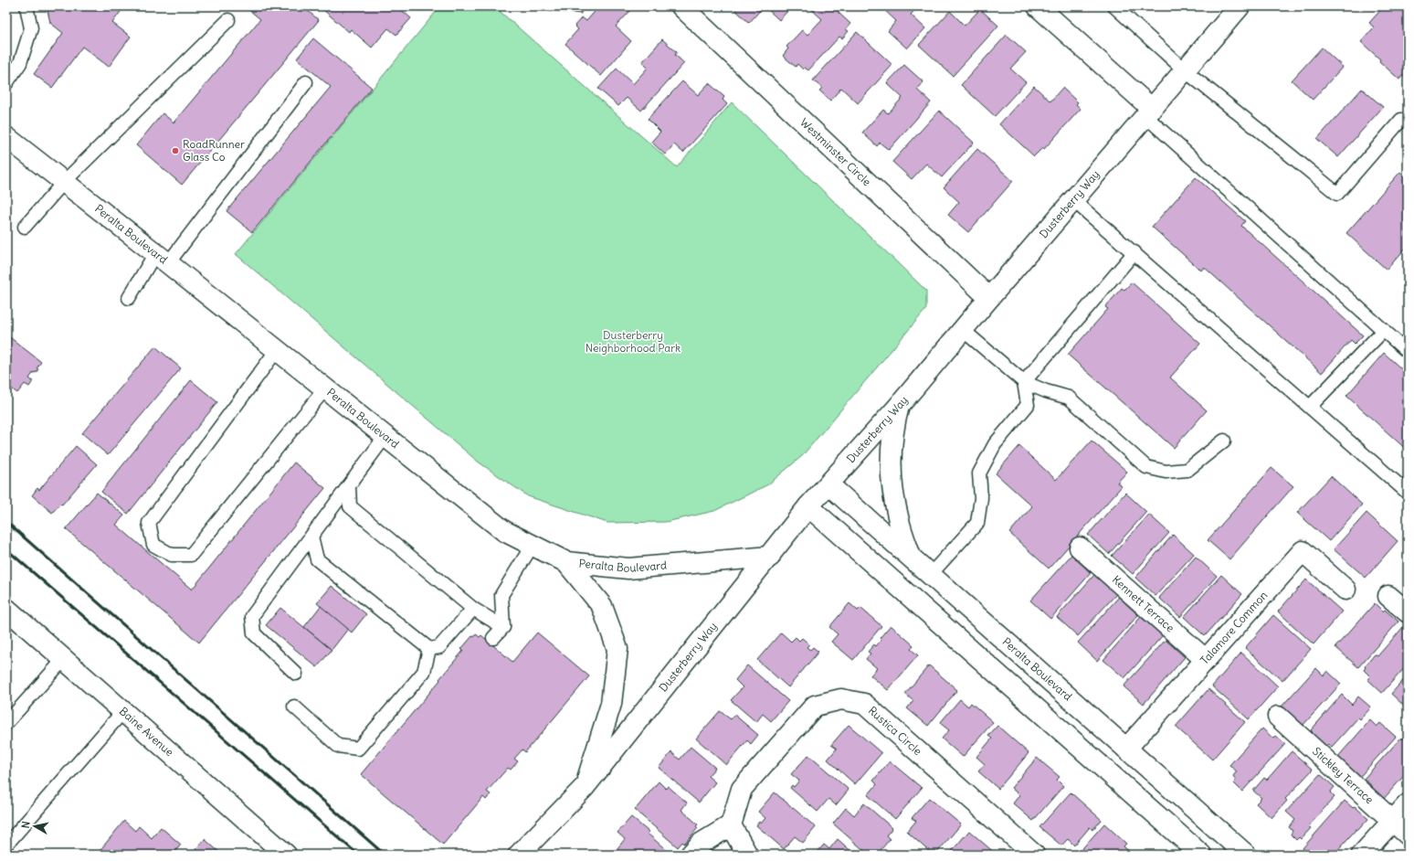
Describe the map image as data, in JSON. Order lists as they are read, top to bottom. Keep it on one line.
{"streets":{"street":["Westminster Circle","Dusterberry Way","Peralta Boulevard","Kennett Terrace","Talamore Common","Baine Avenue","Rustica Circle","Stickley Terrace"]},"crossings":[["Westminster Circle","Dusterberry Way"],["Dusterberry Way","Peralta Boulevard"],["Peralta Boulevard","Talamore Common"],["Kennett Terrace","Talamore Common"]],"parks":["Dusterberry Neighborhood Park"],"places":["RoadRunner Glass Co"],"north":"left"}
